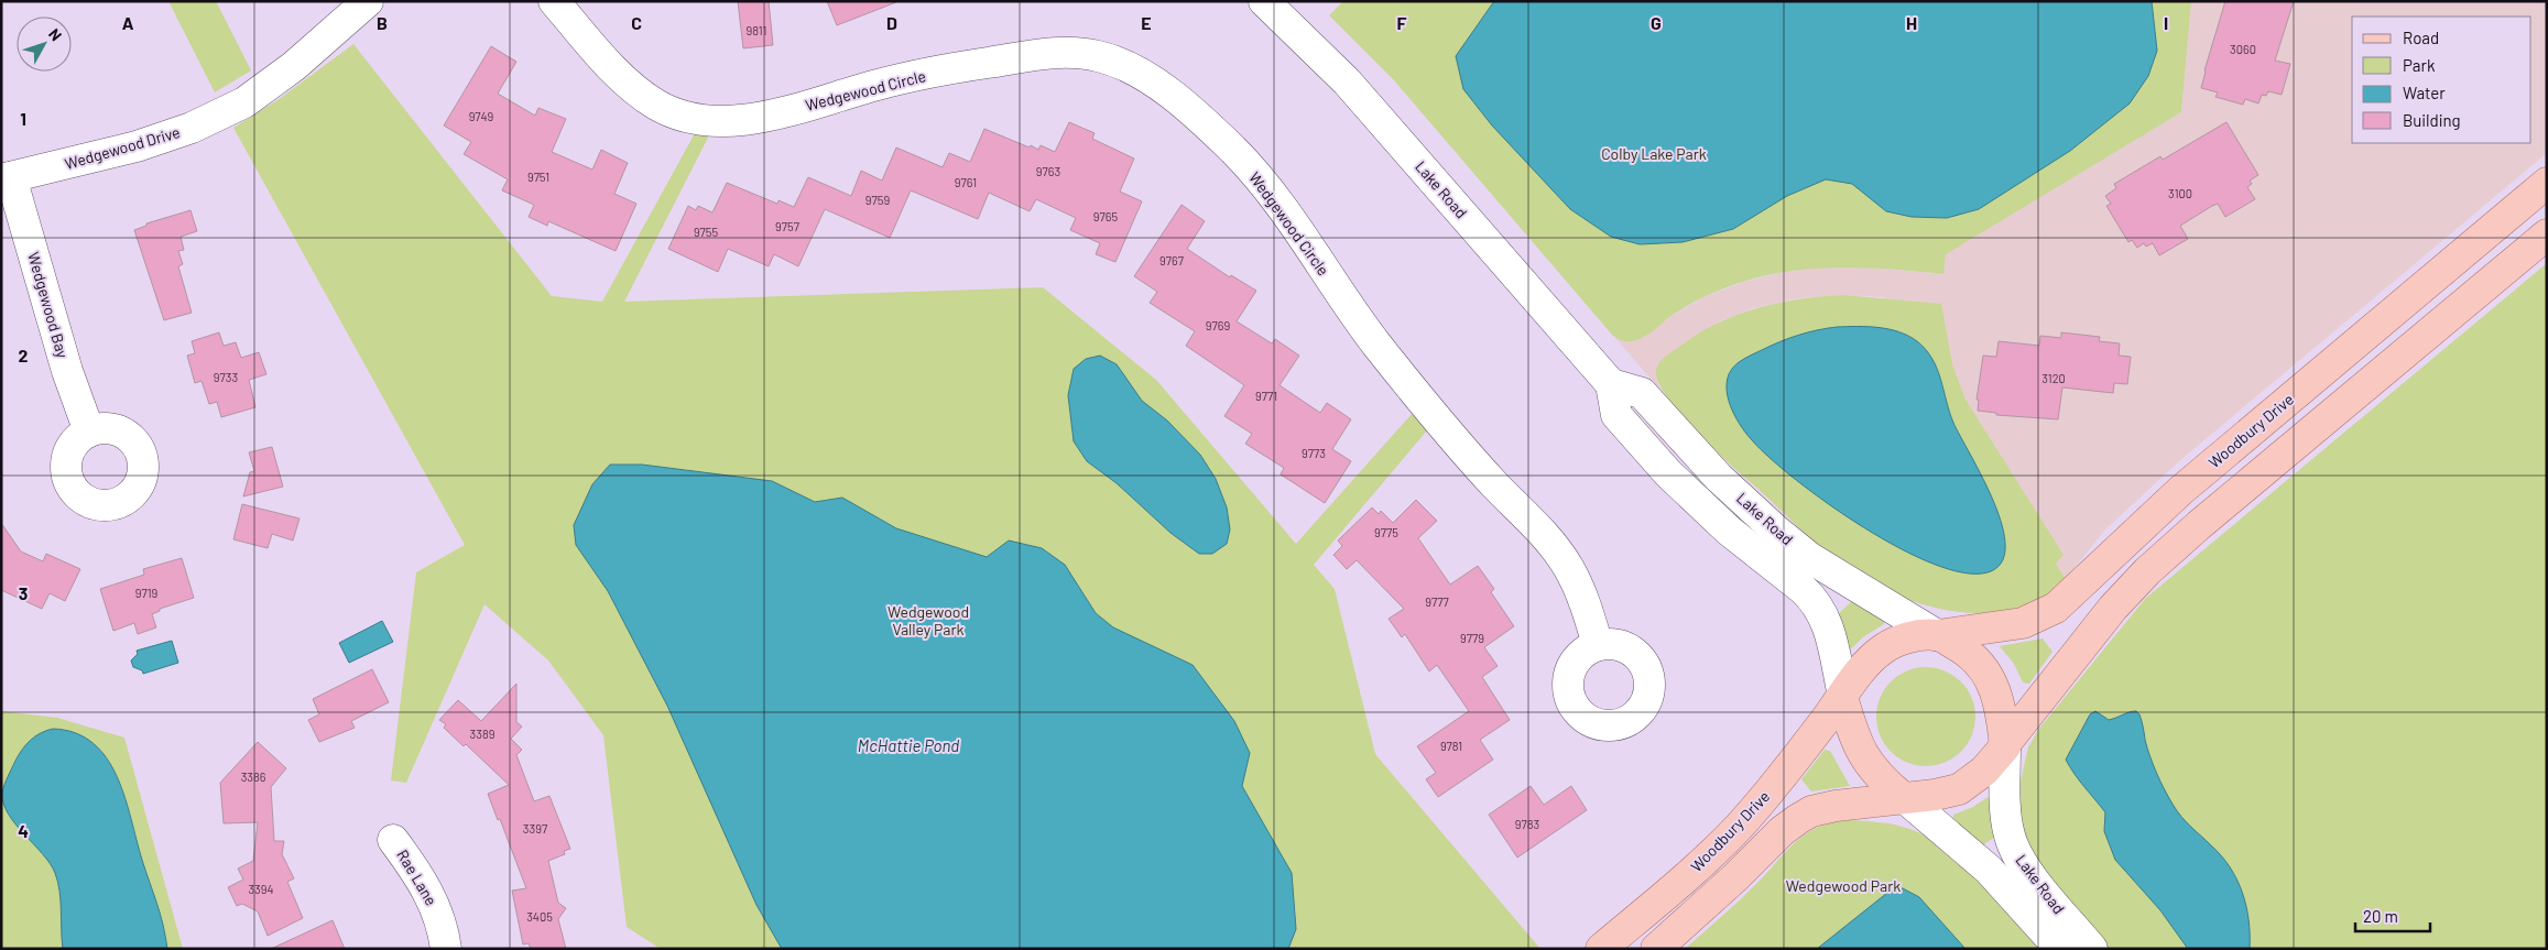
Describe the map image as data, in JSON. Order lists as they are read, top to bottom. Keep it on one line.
{"streets":{"main road":["Woodbury Drive"],"street":["Wedgewood Circle","Wedgewood Drive","Lake Road","Wedgewood Bay","Rae Lane"]},"crossings":[["Wedgewood Drive","Wedgewood Bay"],["Lake Road","Woodbury Drive"]],"water":["McHattie Pond"],"parks":["Colby Lake Park","Wedgewood Valley Park","Wedgewood Park"],"house_numbers":["9811","3060","9749","9763","9751","9761","3100","9759","9765","9757","9755","9767","9769","9733","3120","9771","9773","9775","9719","9777","9779","3389","9781","3386","9783","3397","3394","3405"],"legend":["Road","Park","Water","Building"],"scale_bar":"20 m","north":"top right","grid":{"columns":["A","B","C","D","E","F","G","H","I"],"rows":["1","2","3","4"]}}
